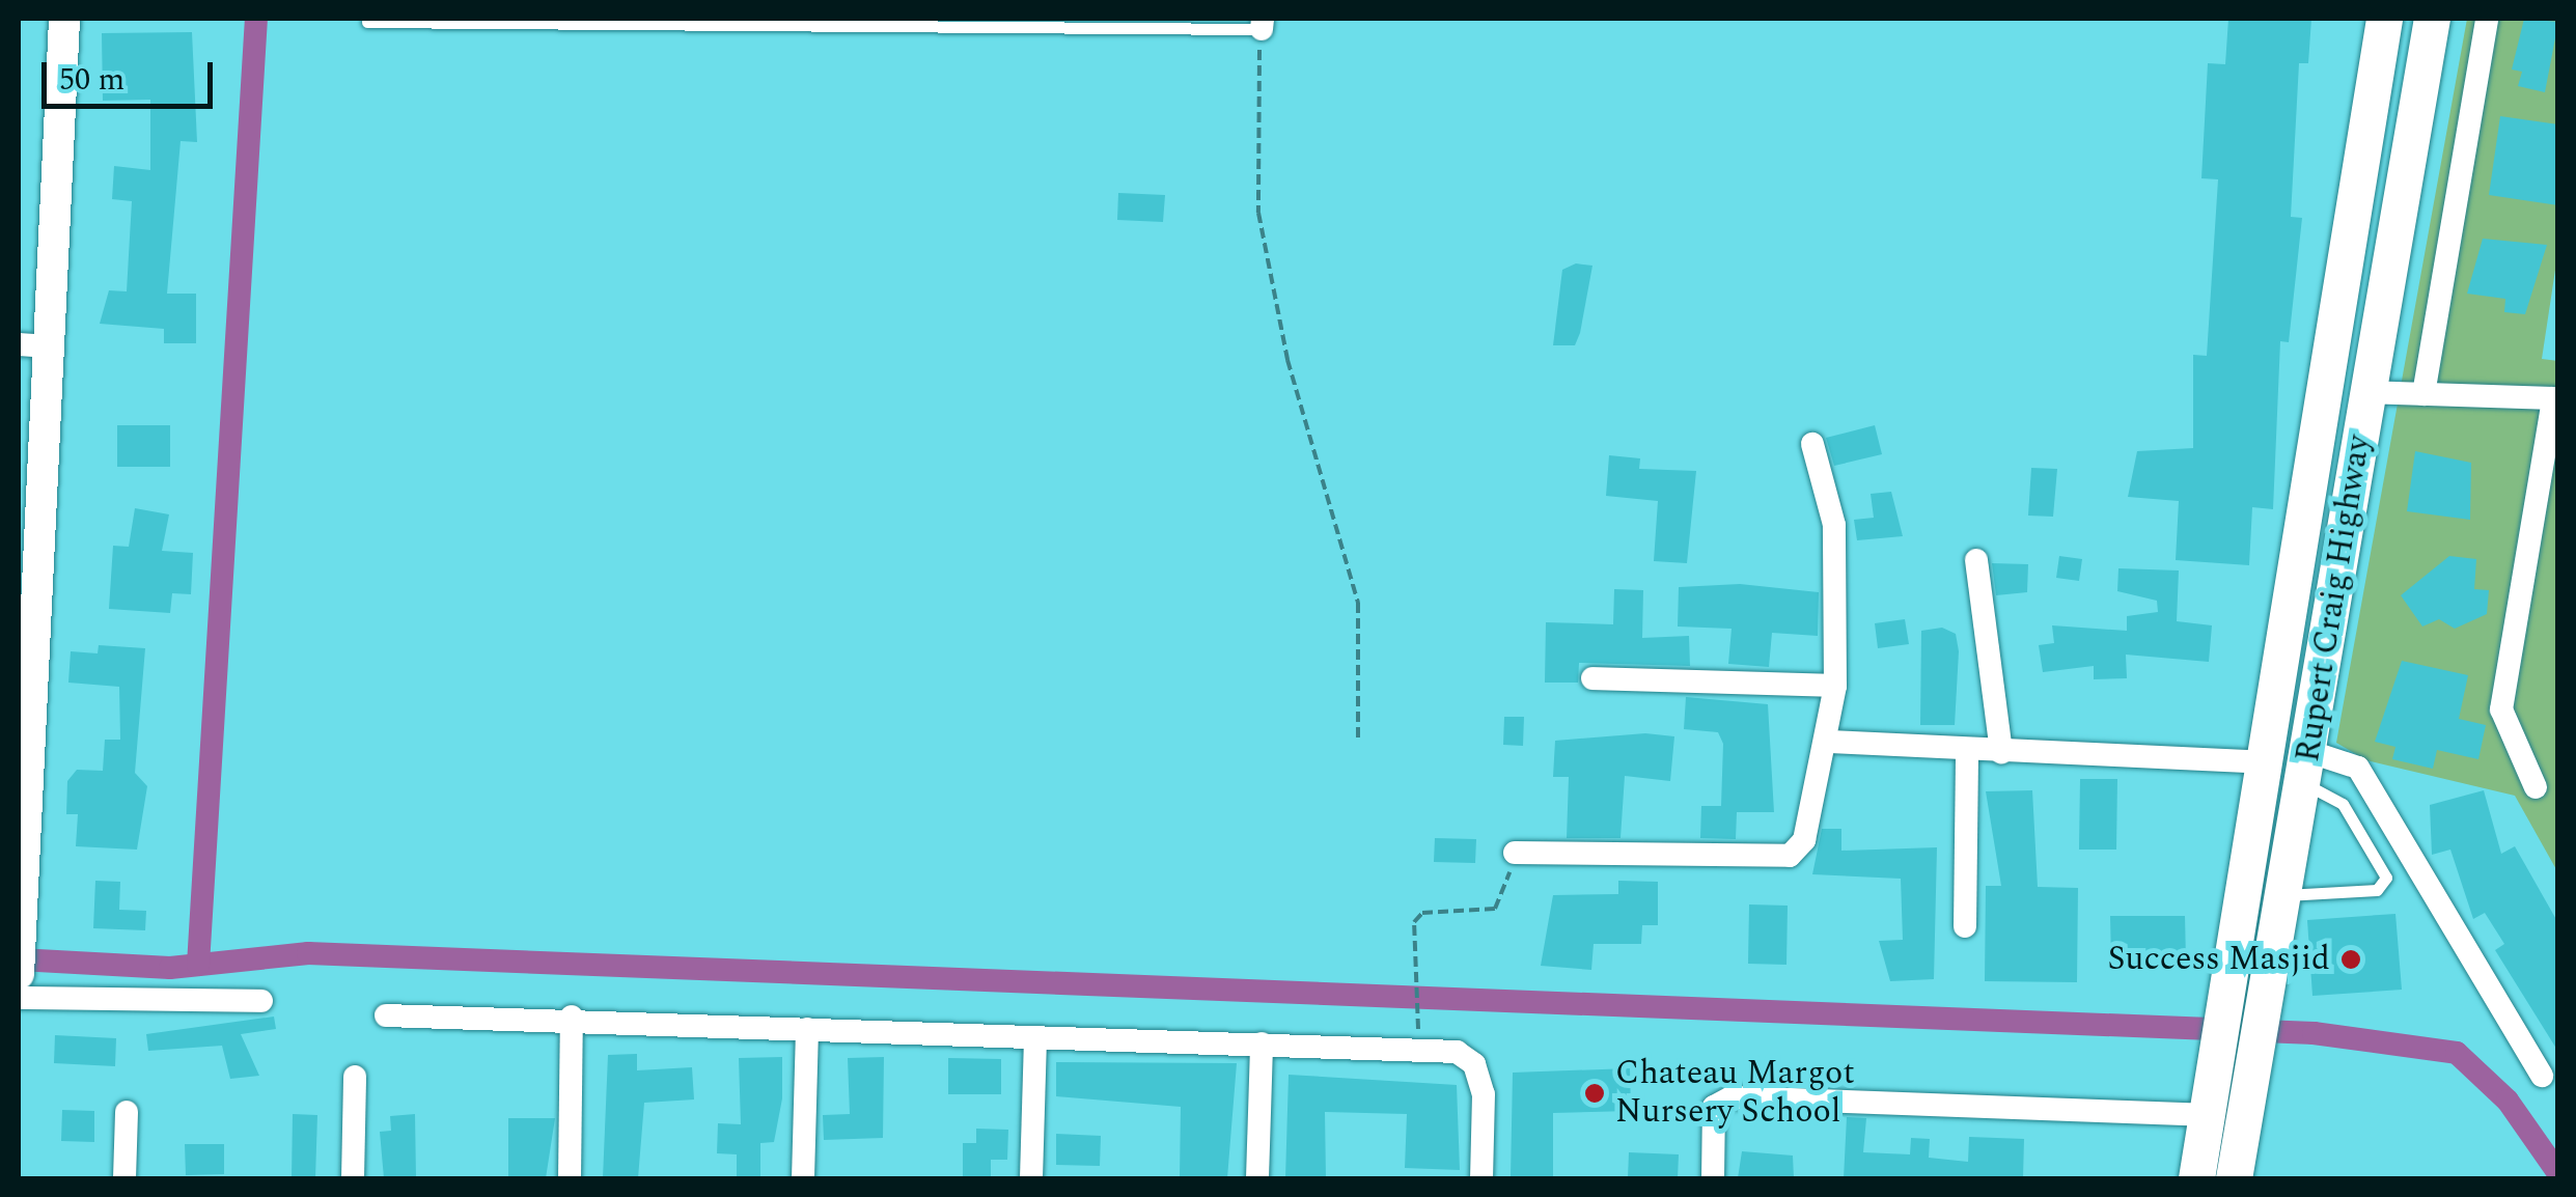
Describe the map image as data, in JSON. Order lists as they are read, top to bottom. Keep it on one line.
{"streets":{"main road":["Rupert Craig Highway"]},"places":["Success Masjid","Chateau Margot Nursery School"],"scale_bar":"50 m"}
